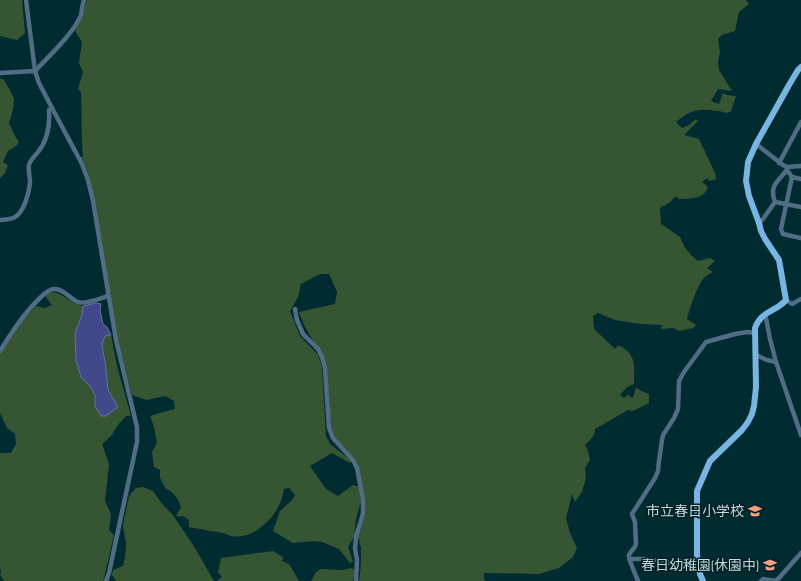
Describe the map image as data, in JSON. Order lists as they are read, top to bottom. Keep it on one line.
{"places":{"school or university":["市立春日小学校","春日幼稚園(休園中)"]}}
